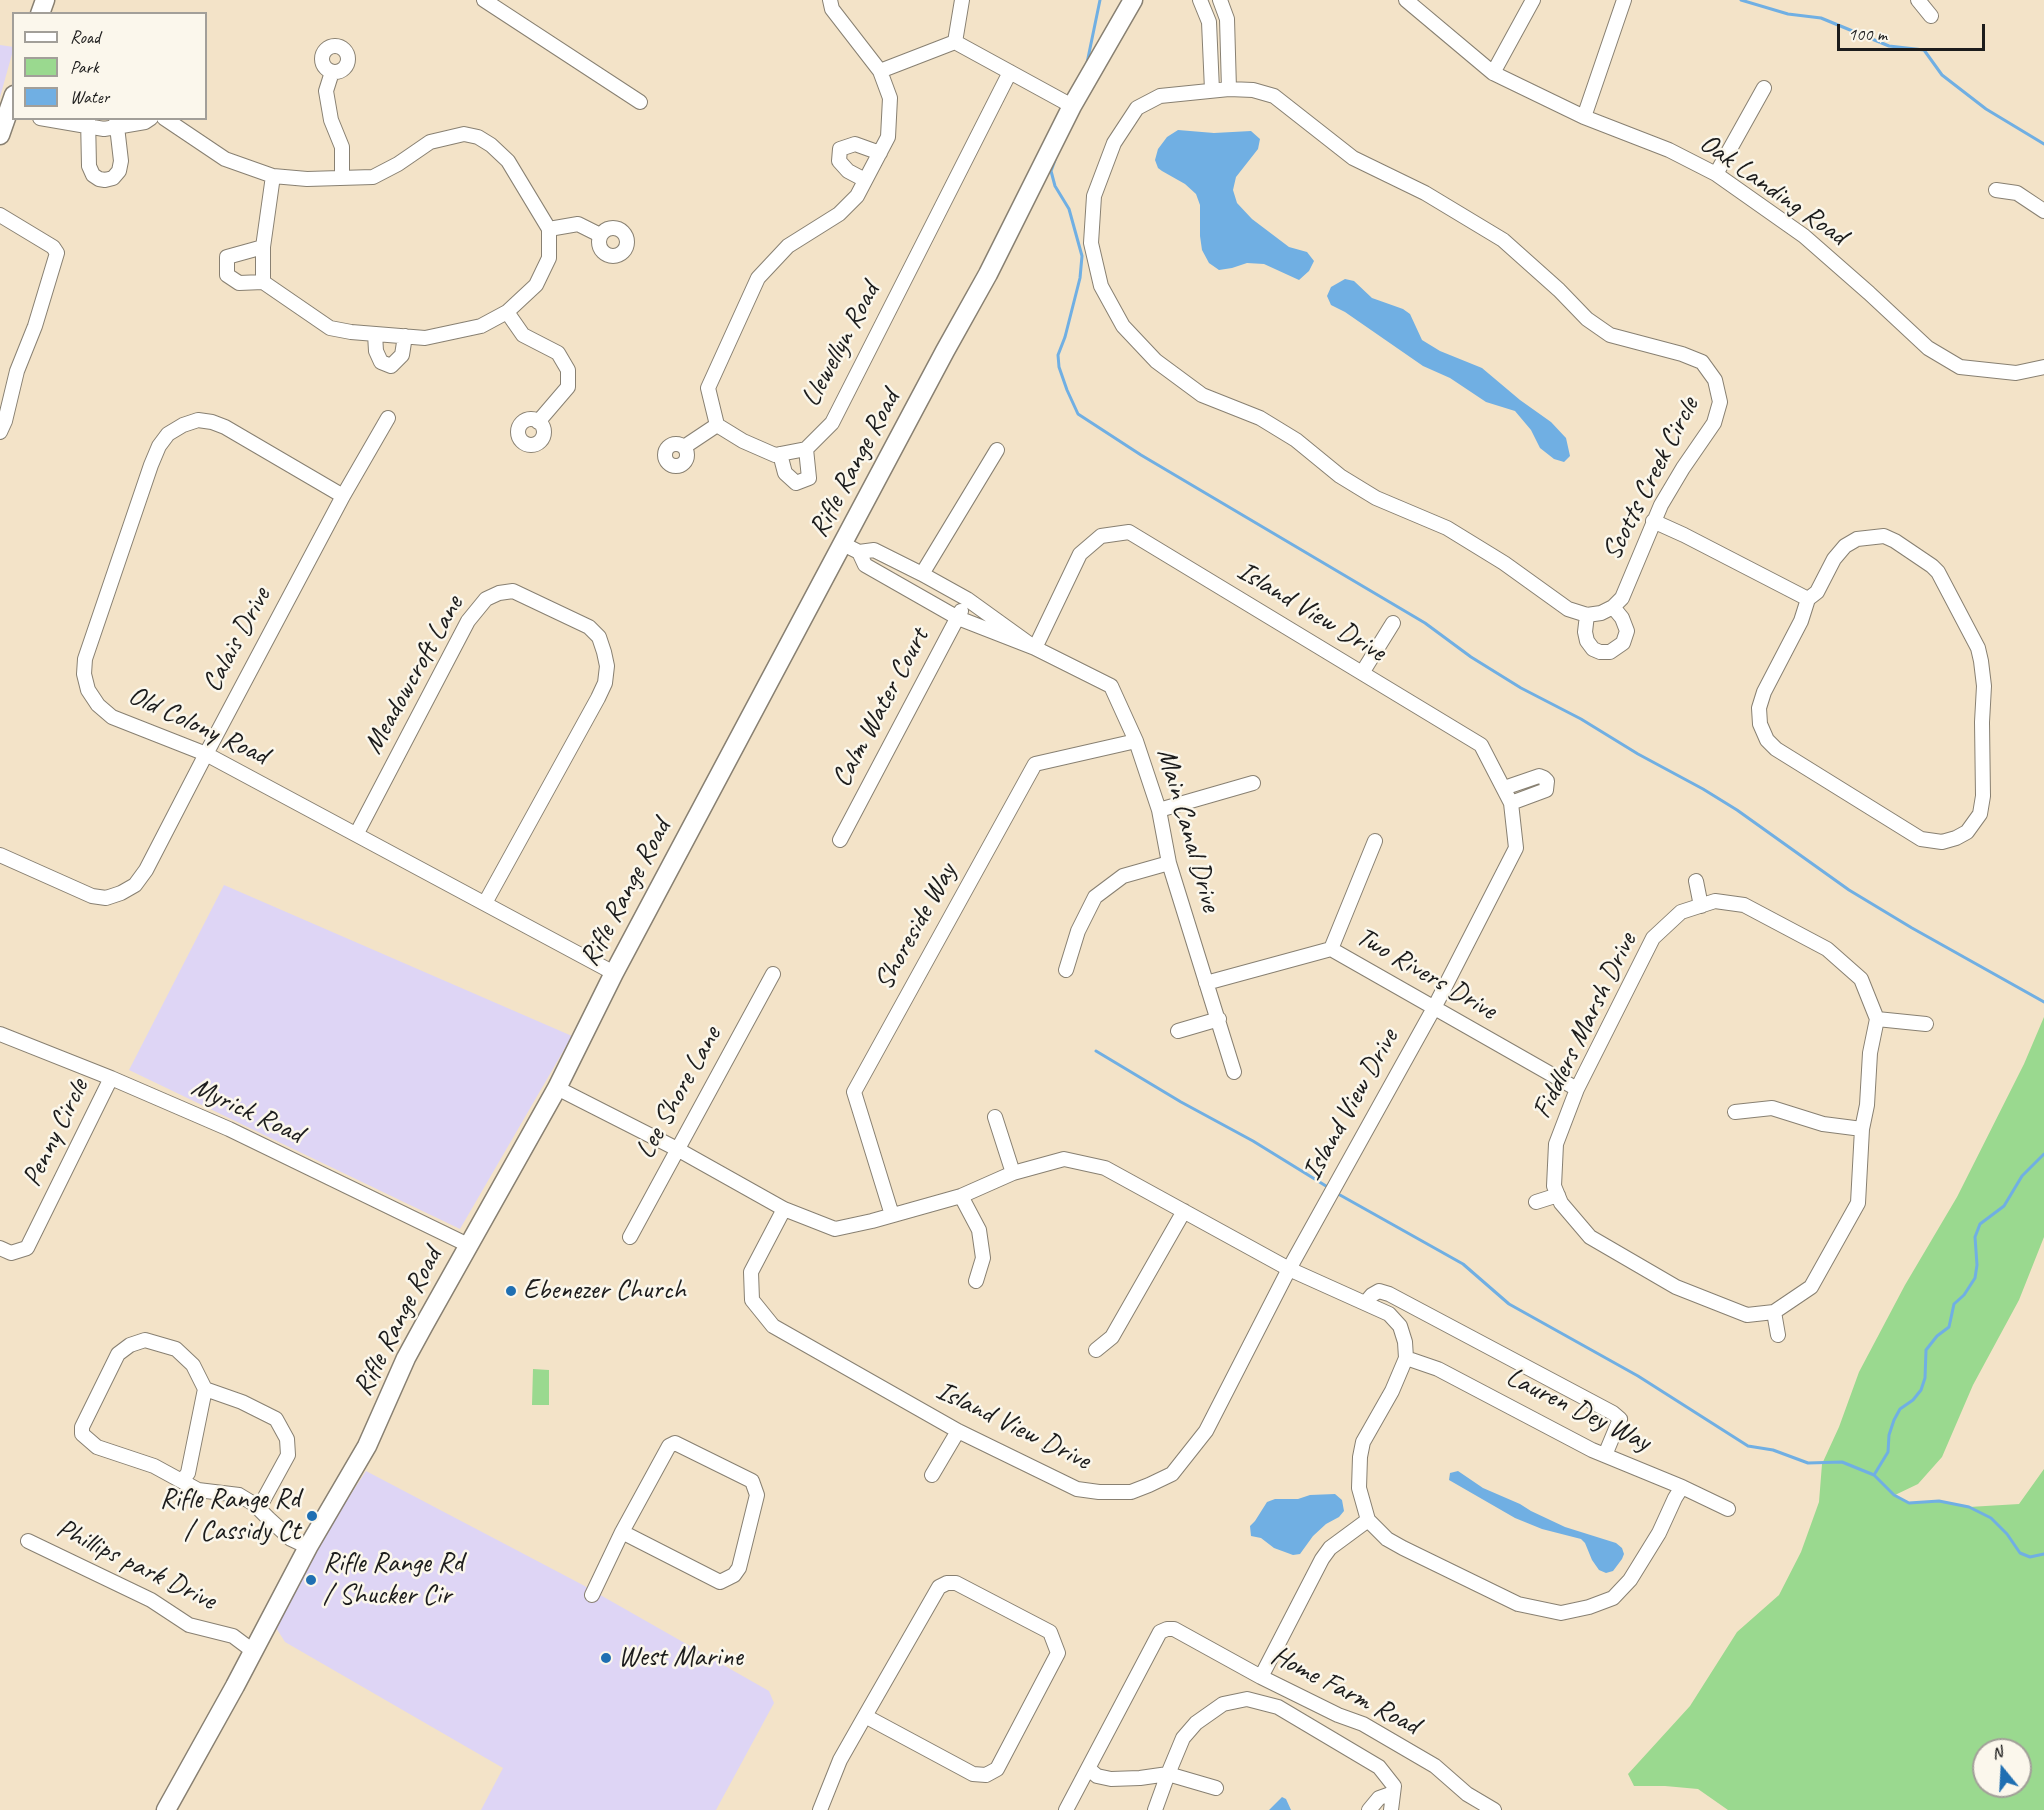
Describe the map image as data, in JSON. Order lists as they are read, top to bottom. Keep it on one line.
{"streets":{"main road":["Rifle Range Road"],"street":["Oak Landing Road","Llewellyn Road","Scotts Creek Circle","Island View Drive","Calais Drive","Meadowcroft Lane","Calm Water Court","Old Colony Road","Main Canal Drive","Shoreside Way","Two Rivers Drive","Fiddlers Marsh Drive","Lee Shore Lane","Myrick Road","Penny Circle","Lauren Dey Way","Phillips park Drive","Home Farm Road"]},"crossings":[["Rifle Range Road","Old Colony Road"],["Rifle Range Road","Main Canal Drive"],["Rifle Range Road","Myrick Road"],["Rifle Range Road","Phillips park Drive"],["Island View Drive","Main Canal Drive"],["Island View Drive","Two Rivers Drive"],["Calais Drive","Old Colony Road"],["Meadowcroft Lane","Old Colony Road"],["Calm Water Court","Main Canal Drive"],["Main Canal Drive","Shoreside Way"],["Main Canal Drive","Two Rivers Drive"],["Two Rivers Drive","Fiddlers Marsh Drive"],["Myrick Road","Penny Circle"]],"places":["Ebenezer Church","Rifle Range Rd / Cassidy Ct","Rifle Range Rd / Shucker Cir","West Marine"],"legend":["Road","Park","Water"],"scale_bar":"100 m","north":"top"}
